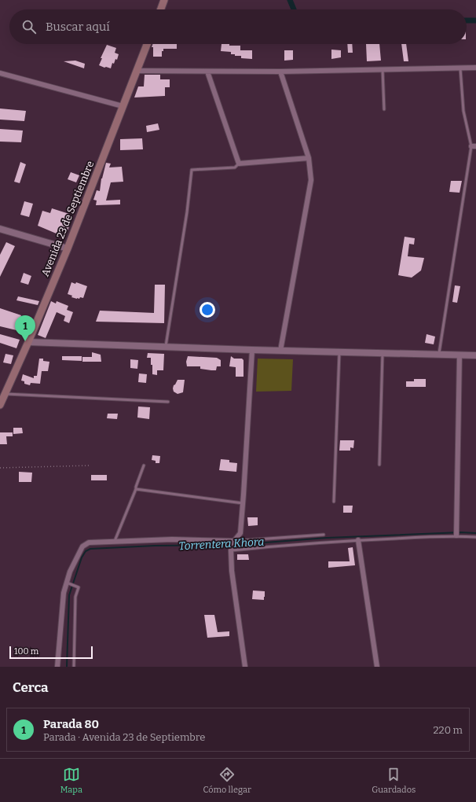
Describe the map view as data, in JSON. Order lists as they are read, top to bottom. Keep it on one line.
{"streets":{"main road":["Avenida 23 de Septiembre"]},"water":["Torrentera Khora"],"scale_bar":"100 m","page":{"search":"Buscar aquí","pins":"1","scale":"100 m","heading":"Cerca","list":[{"mark":"1","name":"Parada 80","note":"Parada · Avenida 23 de Septiembre","value":"220 m"}],"nav":["Mapa","Cómo llegar","Guardados"]}}
